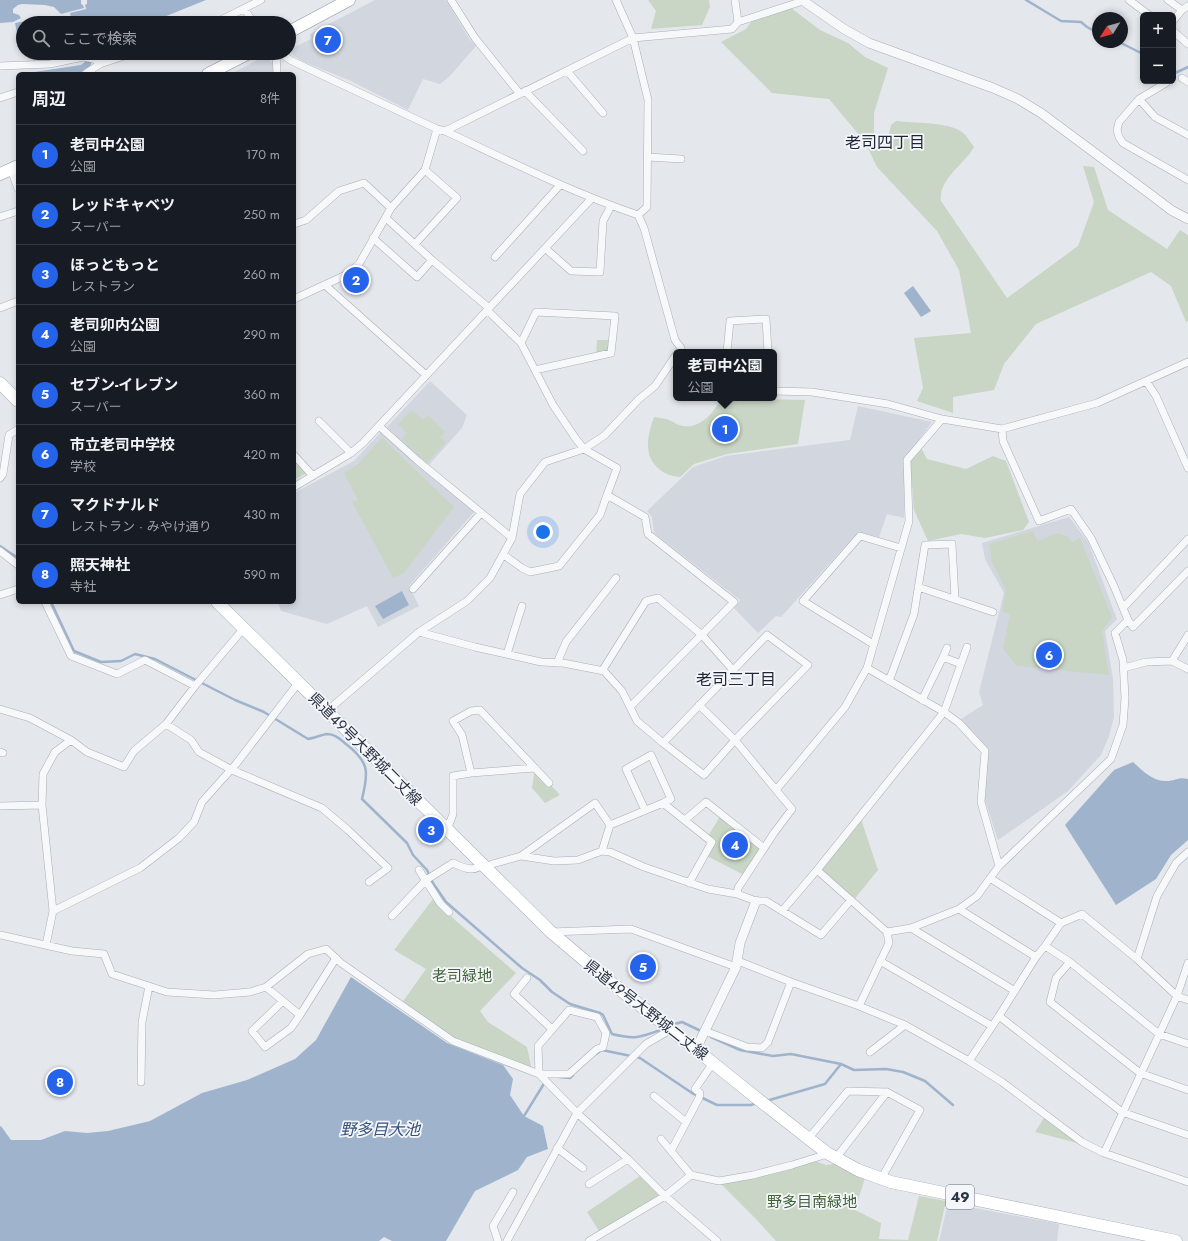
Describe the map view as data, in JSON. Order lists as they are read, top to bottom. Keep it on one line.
{"streets":{"main road":["県道49号大野城二丈線","49"]},"districts":["老司四丁目","老司三丁目"],"water":["野多目大池"],"parks":["老司緑地","野多目南緑地"],"north":"bottom left","page":{"map_buttons":["+","−"],"search":"ここで検索","pins":["7","2","1","6","3","4","5","8"],"heading":["周辺","8件"],"list":[{"mark":"1","name":"老司中公園","note":"公園","value":"170 m"},{"mark":"2","name":"レッドキャベツ","note":"スーパー","value":"250 m"},{"mark":"3","name":"ほっともっと","note":"レストラン","value":"260 m"},{"mark":"4","name":"老司卯内公園","note":"公園","value":"290 m"},{"mark":"5","name":"セブン-イレブン","note":"スーパー","value":"360 m"},{"mark":"6","name":"市立老司中学校","note":"学校","value":"420 m"},{"mark":"7","name":"マクドナルド","note":"レストラン · みやけ通り","value":"430 m"},{"mark":"8","name":"照天神社","note":"寺社","value":"590 m"}],"popup":["老司中公園","公園"]}}
